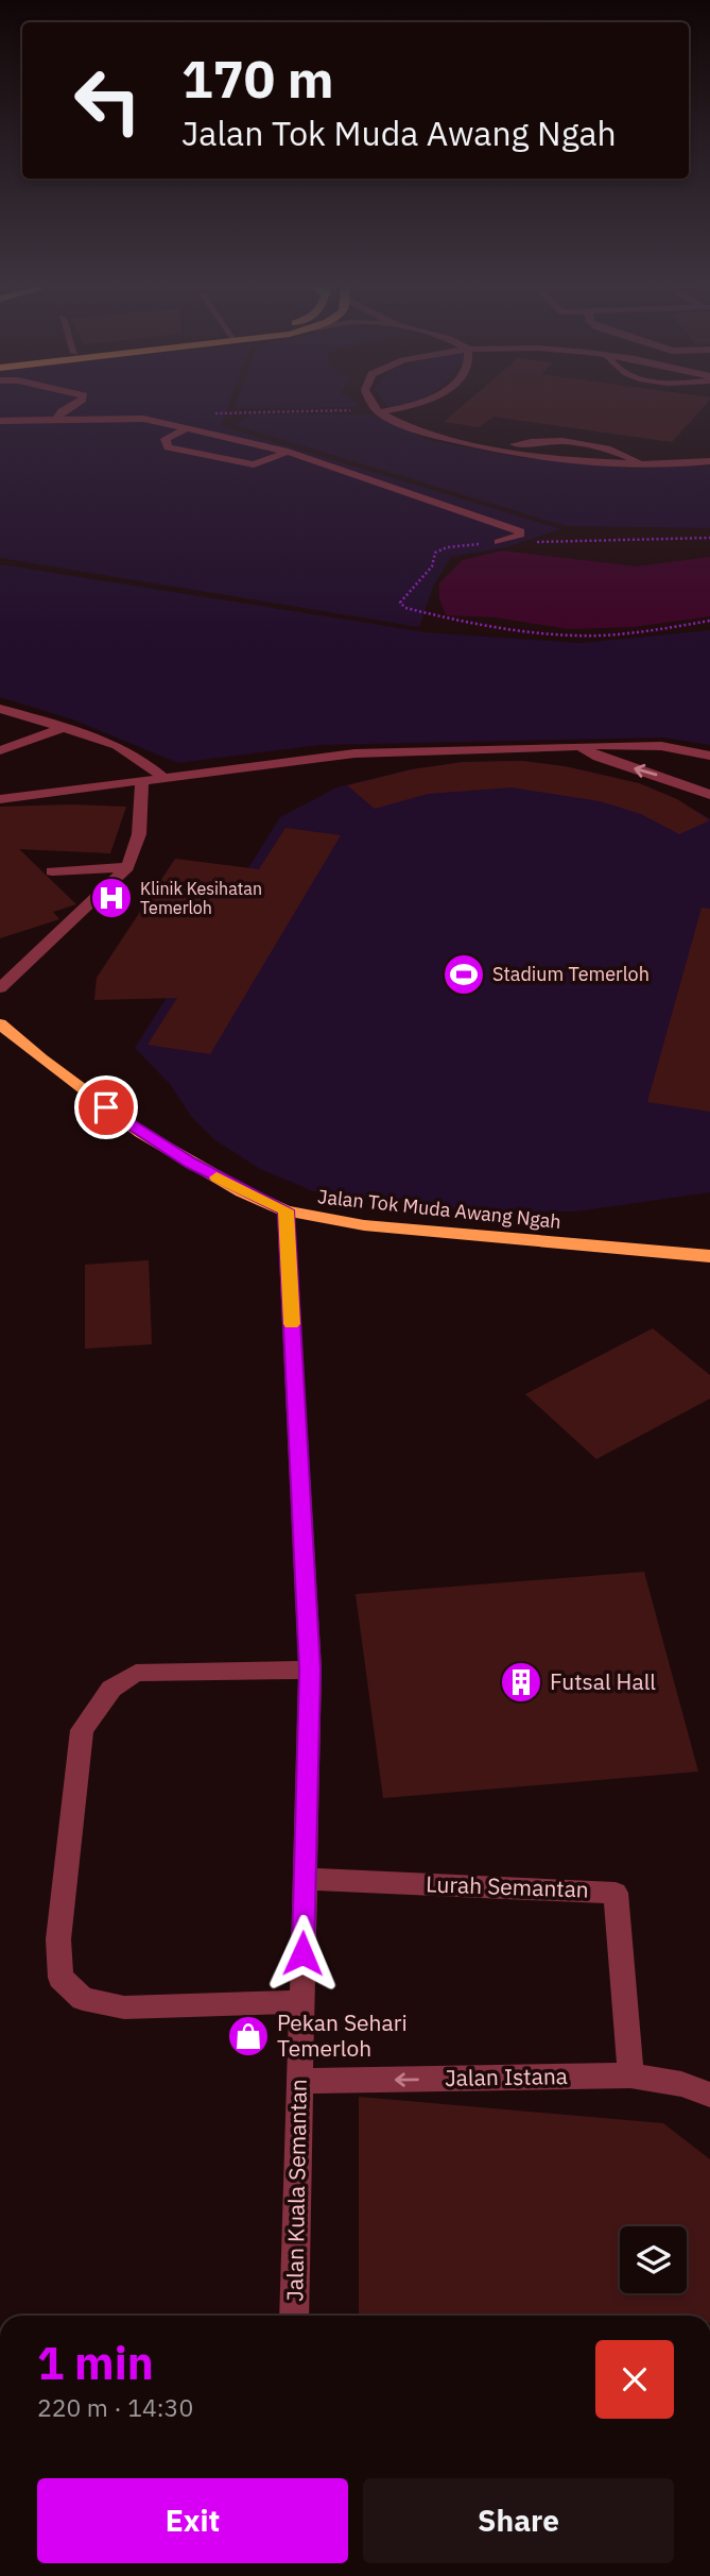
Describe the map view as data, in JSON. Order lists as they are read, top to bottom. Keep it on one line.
{"streets":{"main road":["Jalan Tok Muda Awang Ngah"],"street":["Lurah Semantan","Jalan Istana","Jalan Kuala Semantan"]},"crossings":[["Jalan Tok Muda Awang Ngah","Jalan Kuala Semantan"],["Lurah Semantan","Jalan Istana"],["Lurah Semantan","Jalan Kuala Semantan"],["Jalan Istana","Jalan Kuala Semantan"]],"one_way":["Jalan Istana"],"places":{"hospital":["Klinik Kesihatan Temerloh"],"sports":["Stadium Temerloh"],"building":["Futsal Hall"],"shop":["Pekan Sehari Temerloh"]},"page":{"turn":["170 m","Jalan Tok Muda Awang Ngah"],"heading":["1 min","220 m · 14:30"],"buttons":["Exit","Share"]}}
